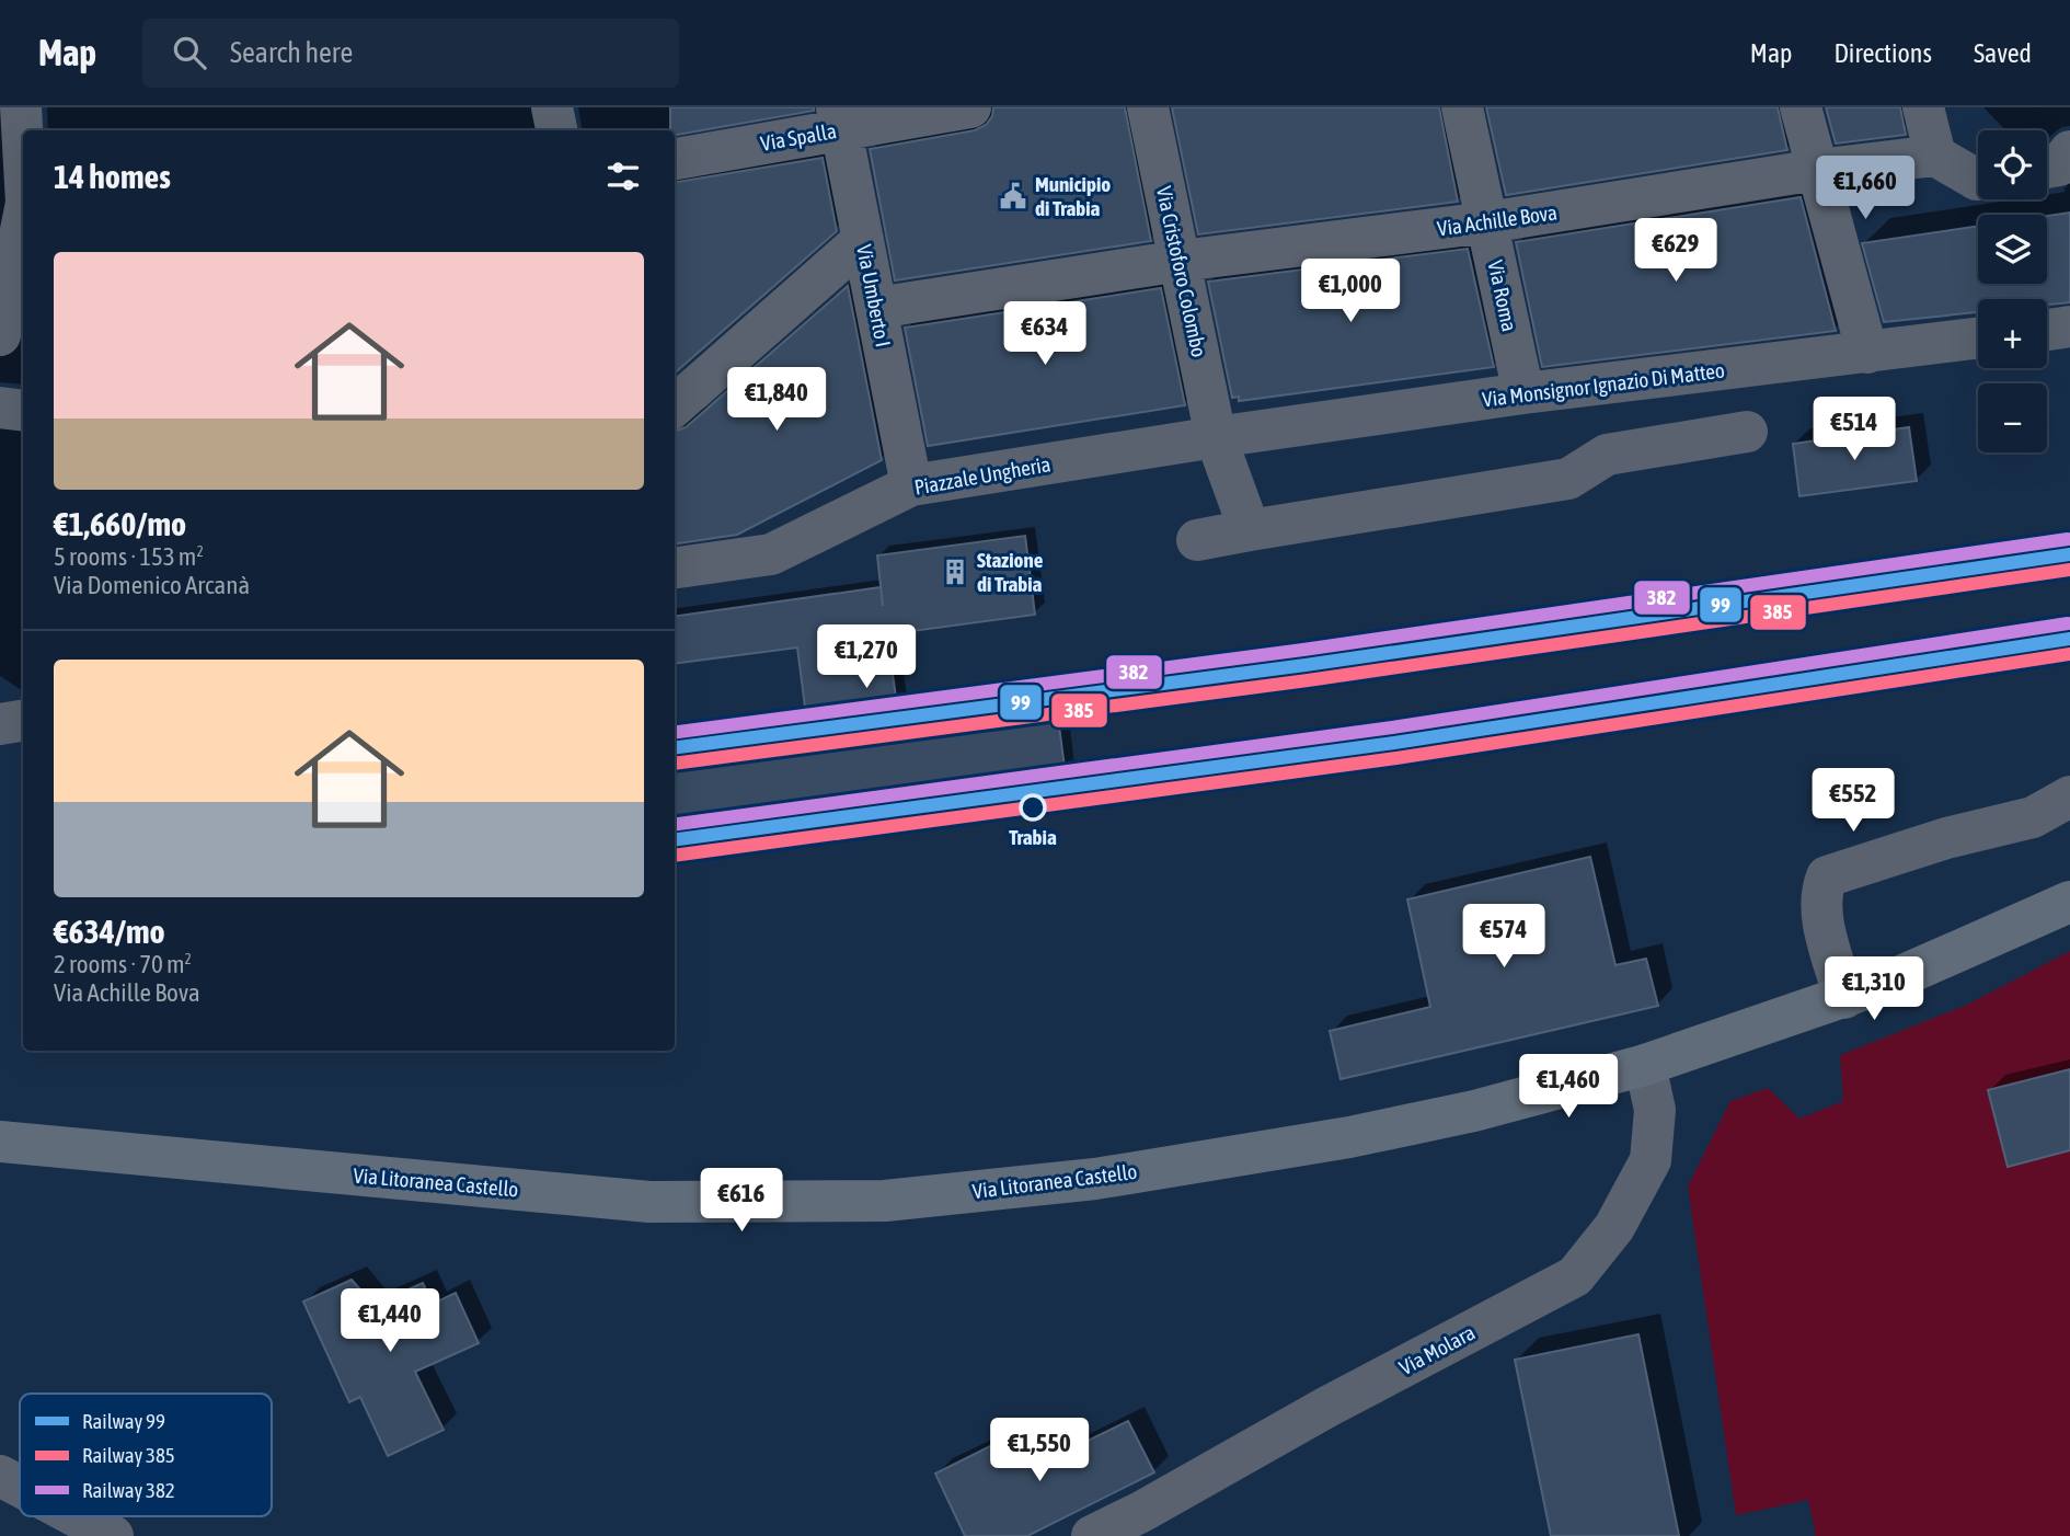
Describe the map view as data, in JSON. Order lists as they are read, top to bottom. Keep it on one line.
{"streets":{"main road":["Via Litoranea Castello"],"street":["Via Spalla","Via Achille Bova","Via Cristoforo Colombo","Via Umberto I","Via Roma","Via Monsignor Ignazio Di Matteo","Piazzale Ungheria","Via Molara"]},"crossings":[["Via Spalla","Via Umberto I"],["Via Achille Bova","Via Cristoforo Colombo"],["Via Achille Bova","Via Umberto I"],["Via Achille Bova","Via Roma"],["Via Cristoforo Colombo","Via Monsignor Ignazio Di Matteo"],["Via Cristoforo Colombo","Piazzale Ungheria"],["Via Umberto I","Piazzale Ungheria"],["Via Roma","Via Monsignor Ignazio Di Matteo"],["Via Monsignor Ignazio Di Matteo","Piazzale Ungheria"],["Via Litoranea Castello","Via Molara"]],"places":{"public building":["Municipio di Trabia"],"building":["Stazione di Trabia"],"other":["Trabia"]},"lines":["rail line 382","rail line 99","rail line 385"],"legend":["Railway 99","Railway 385","Railway 382"],"page":{"header":"Map","search":"Search here","nav":["Map","Directions","Saved"],"map_buttons":["+","−"],"heading":"14 homes","price":["€1,660","€629","€1,000","€634","€1,840","€514","€1,270","€552","€574","€1,310","€1,460","€616","€1,440","€1,550"],"list":[{"name":"€1,660/mo","note":"5 rooms · 153 m² · Via Domenico Arcanà"},{"name":"€634/mo","note":"2 rooms · 70 m² · Via Achille Bova"}]}}
